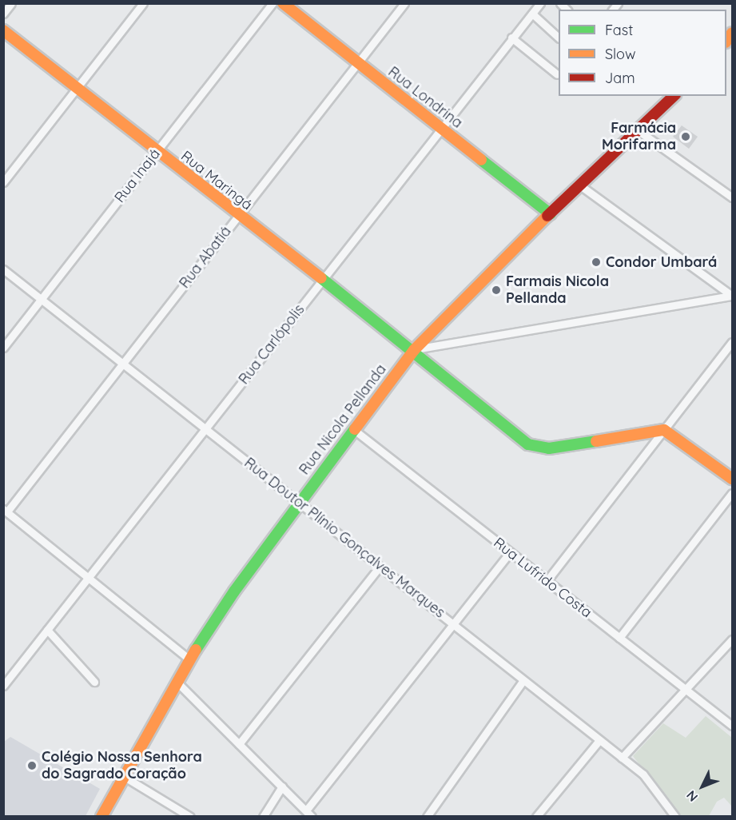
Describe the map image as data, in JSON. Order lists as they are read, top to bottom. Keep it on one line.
{"streets":{"street":["Rua Londrina","Rua Inajá","Rua Maringá","Rua Abatiá","Rua Carlópolis","Rua Nicola Pellanda","Rua Doutor Plínio Gonçalves Marques","Rua Lufrido Costa"]},"crossings":[["Rua Londrina","Rua Abatiá"],["Rua Londrina","Rua Carlópolis"],["Rua Londrina","Rua Nicola Pellanda"],["Rua Inajá","Rua Maringá"],["Rua Inajá","Rua Doutor Plínio Gonçalves Marques"],["Rua Maringá","Rua Abatiá"],["Rua Maringá","Rua Carlópolis"],["Rua Maringá","Rua Nicola Pellanda"],["Rua Abatiá","Rua Doutor Plínio Gonçalves Marques"],["Rua Carlópolis","Rua Doutor Plínio Gonçalves Marques"],["Rua Nicola Pellanda","Rua Doutor Plínio Gonçalves Marques"],["Rua Nicola Pellanda","Rua Lufrido Costa"]],"places":["Farmácia Morifarma","Condor Umbará","Farmais Nicola Pellanda","Colégio Nossa Senhora do Sagrado Coração"],"legend":["Fast","Slow","Jam"],"north":"bottom left"}
